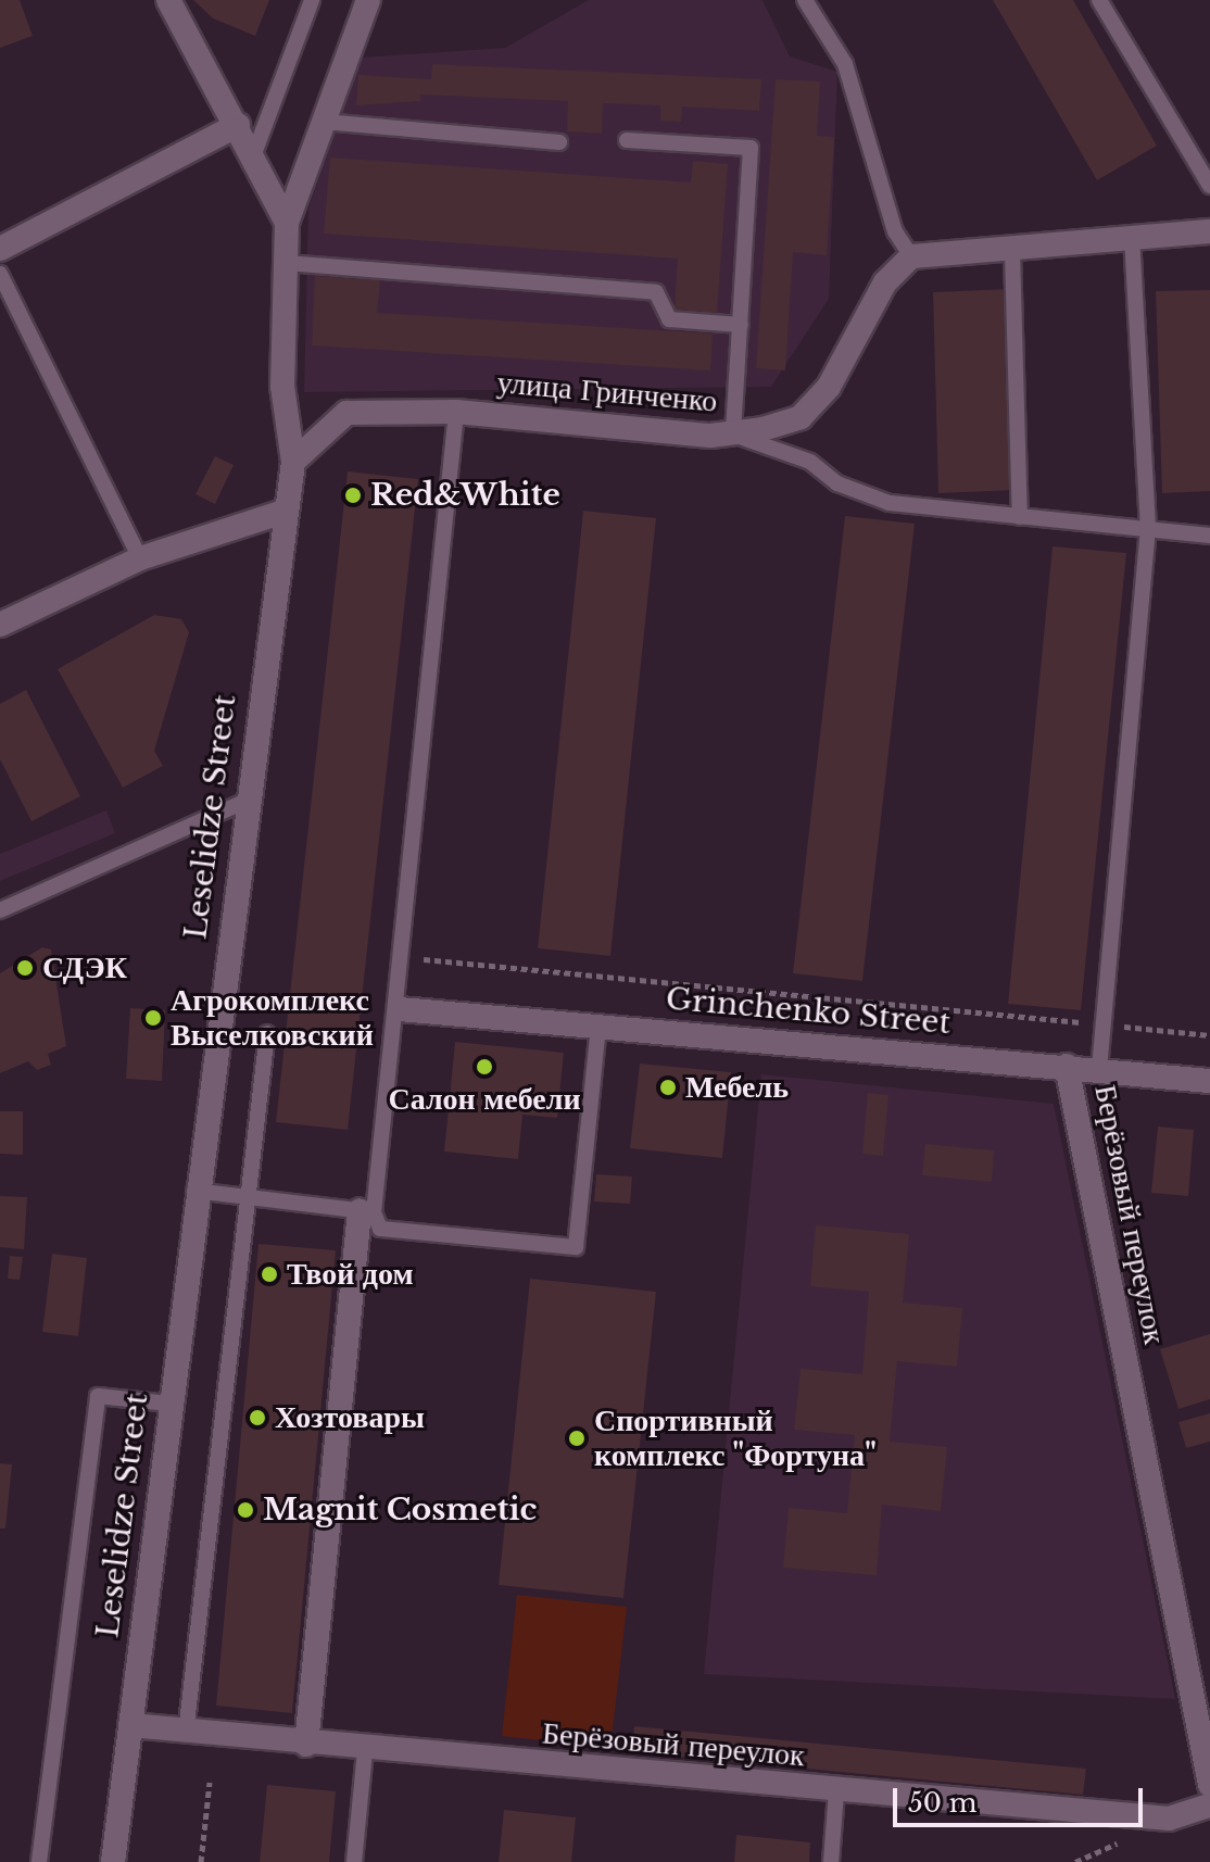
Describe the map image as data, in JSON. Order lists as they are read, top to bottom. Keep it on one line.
{"streets":{"street":["улица Гринченко","Leselidze Street","Grinchenko Street","Берёзовый переулок"]},"crossings":[["улица Гринченко","Leselidze Street"],["Leselidze Street","Берёзовый переулок"],["Grinchenko Street","Берёзовый переулок"]],"places":["Red&White","СДЭК","Агрокомплекс Выселковский","Салон мебели","Мебель","Твой дом","Хозтовары","Спортивный комплекс \"Фортуна\"","Magnit Cosmetic"],"scale_bar":"50 m"}
